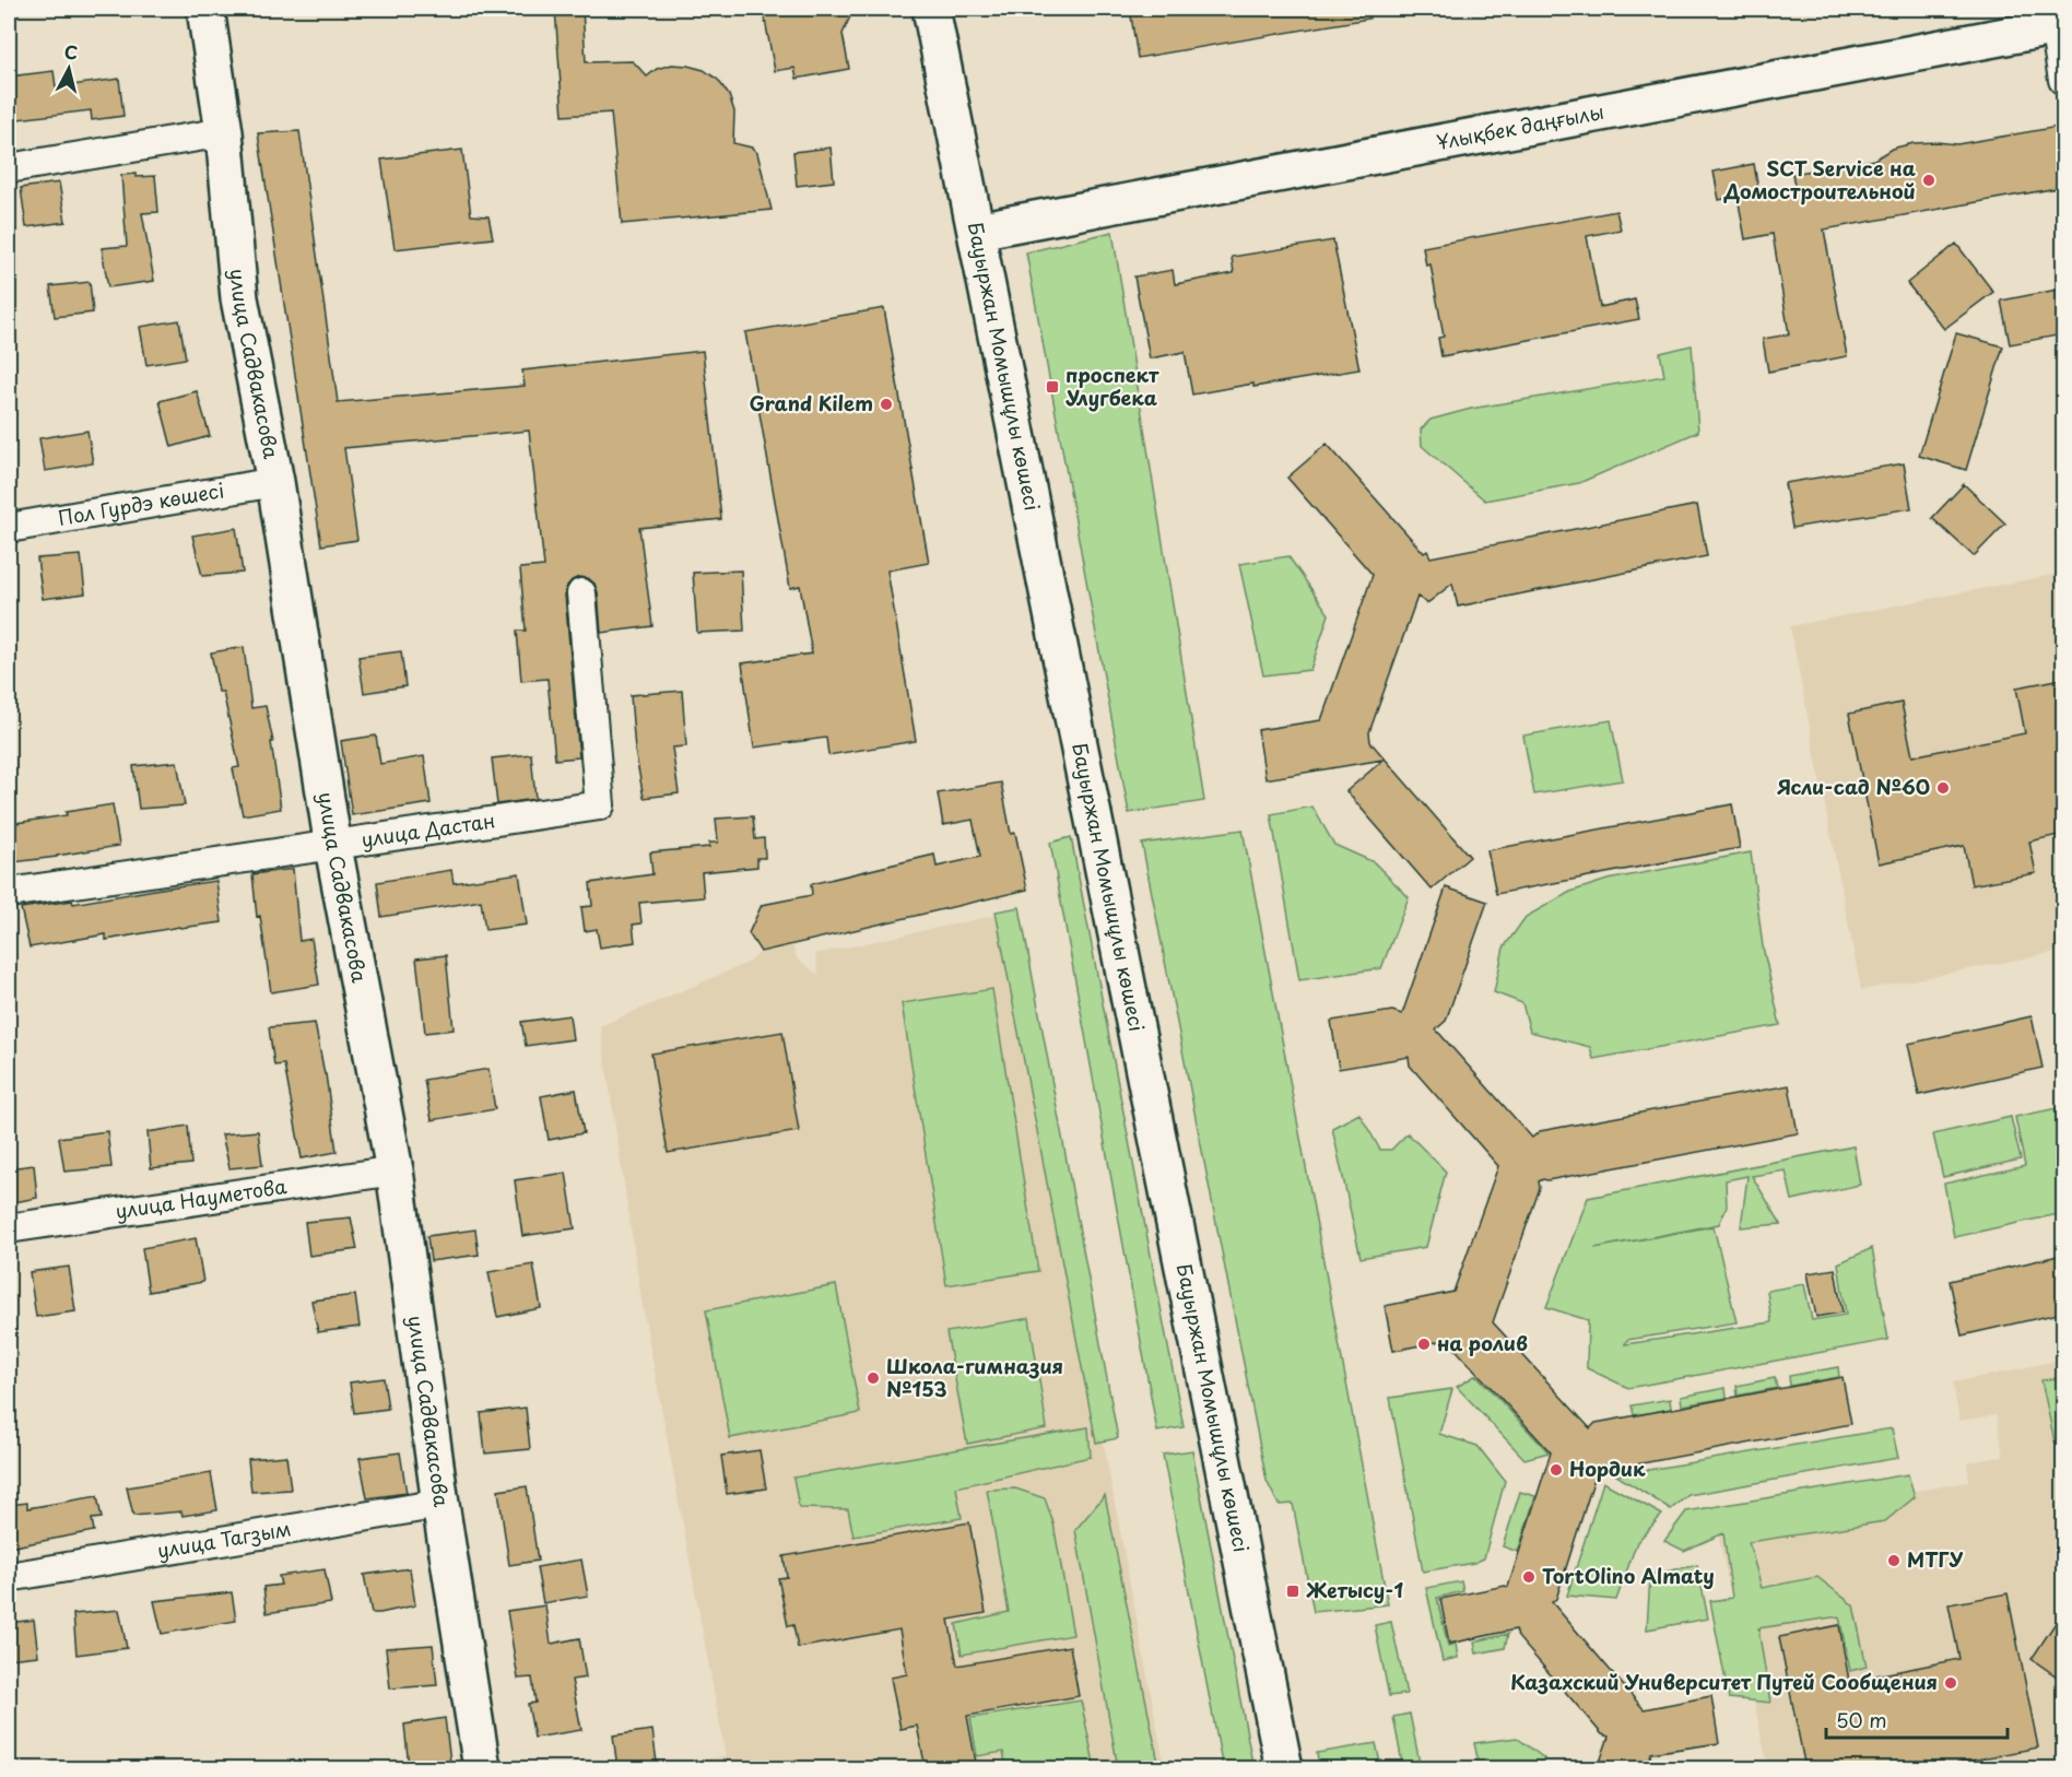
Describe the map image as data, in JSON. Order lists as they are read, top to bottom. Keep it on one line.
{"streets":{"street":["Ұлықбек даңғылы","улица Садвакасова","Бауыржан Момышұлы көшесі","Пол Гурдэ көшесі","улица Дастан","улица Науметова","улица Тагзым"]},"crossings":[["Ұлықбек даңғылы","Бауыржан Момышұлы көшесі"],["улица Садвакасова","Пол Гурдэ көшесі"],["улица Садвакасова","улица Дастан"],["улица Садвакасова","улица Науметова"],["улица Садвакасова","улица Тагзым"]],"places":{"other":["SCT Service на Домостроительной","Grand Kilem","Ясли-сад №60","на ролив","Школа-гимназия №153","Нордик","МТГУ","TortOlino Almaty","Казахский Университет Путей Сообщения"],"transit":["проспект Улугбека","Жетысу-1"]},"scale_bar":"50 m","north":"top"}
